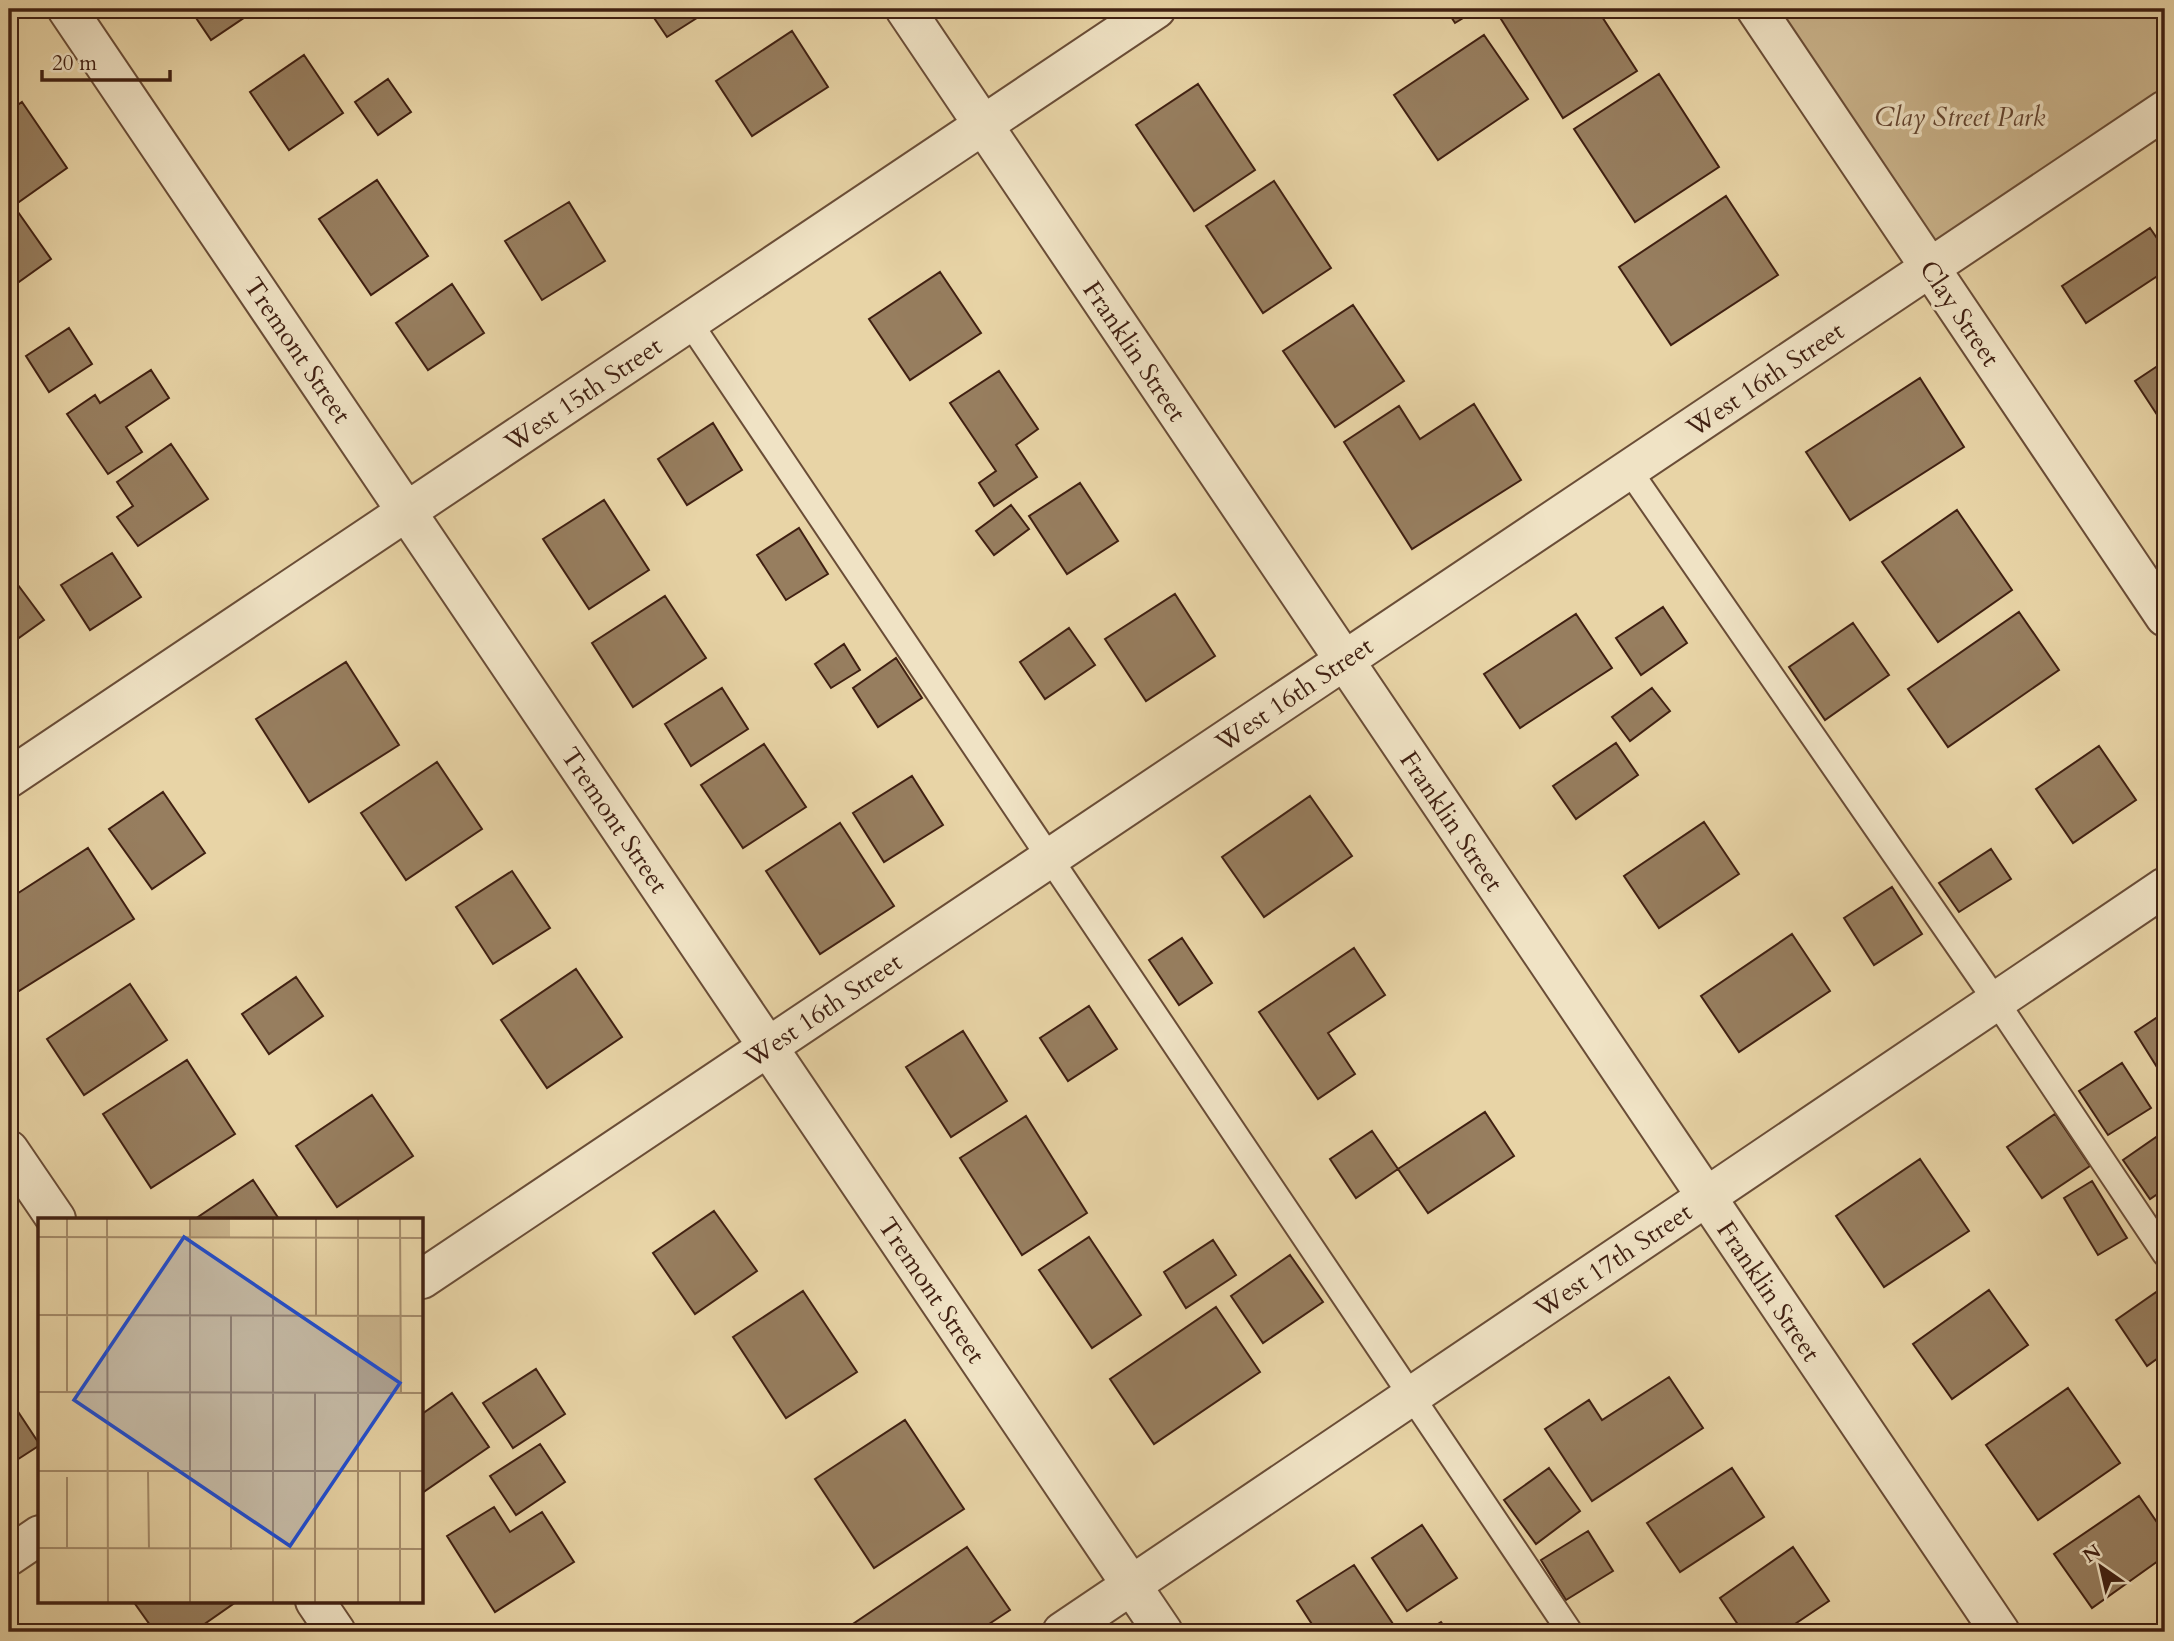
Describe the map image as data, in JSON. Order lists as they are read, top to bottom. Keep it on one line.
{"streets":{"street":["Clay Street","Tremont Street","Franklin Street","West 16th Street","West 15th Street","West 17th Street"]},"crossings":[["Clay Street","West 16th Street"],["Tremont Street","West 16th Street"],["Tremont Street","West 15th Street"],["Tremont Street","West 17th Street"],["Franklin Street","West 16th Street"],["Franklin Street","West 15th Street"],["Franklin Street","West 17th Street"]],"parks":["Clay Street Park"],"scale_bar":"20 m","north":"top left"}
